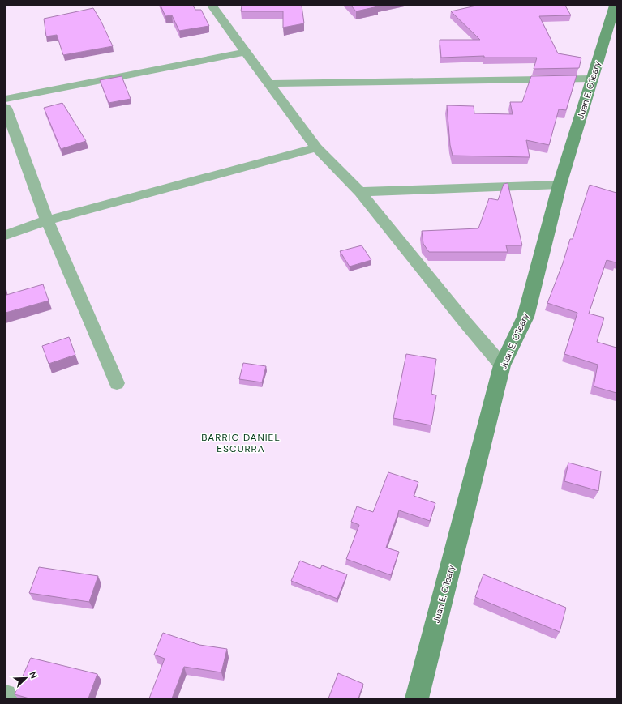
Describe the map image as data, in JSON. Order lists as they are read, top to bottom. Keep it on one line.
{"streets":{"street":["Juan E. O´leary"]},"districts":["BARRIO DANIEL ESCURRA"],"north":"top right"}
